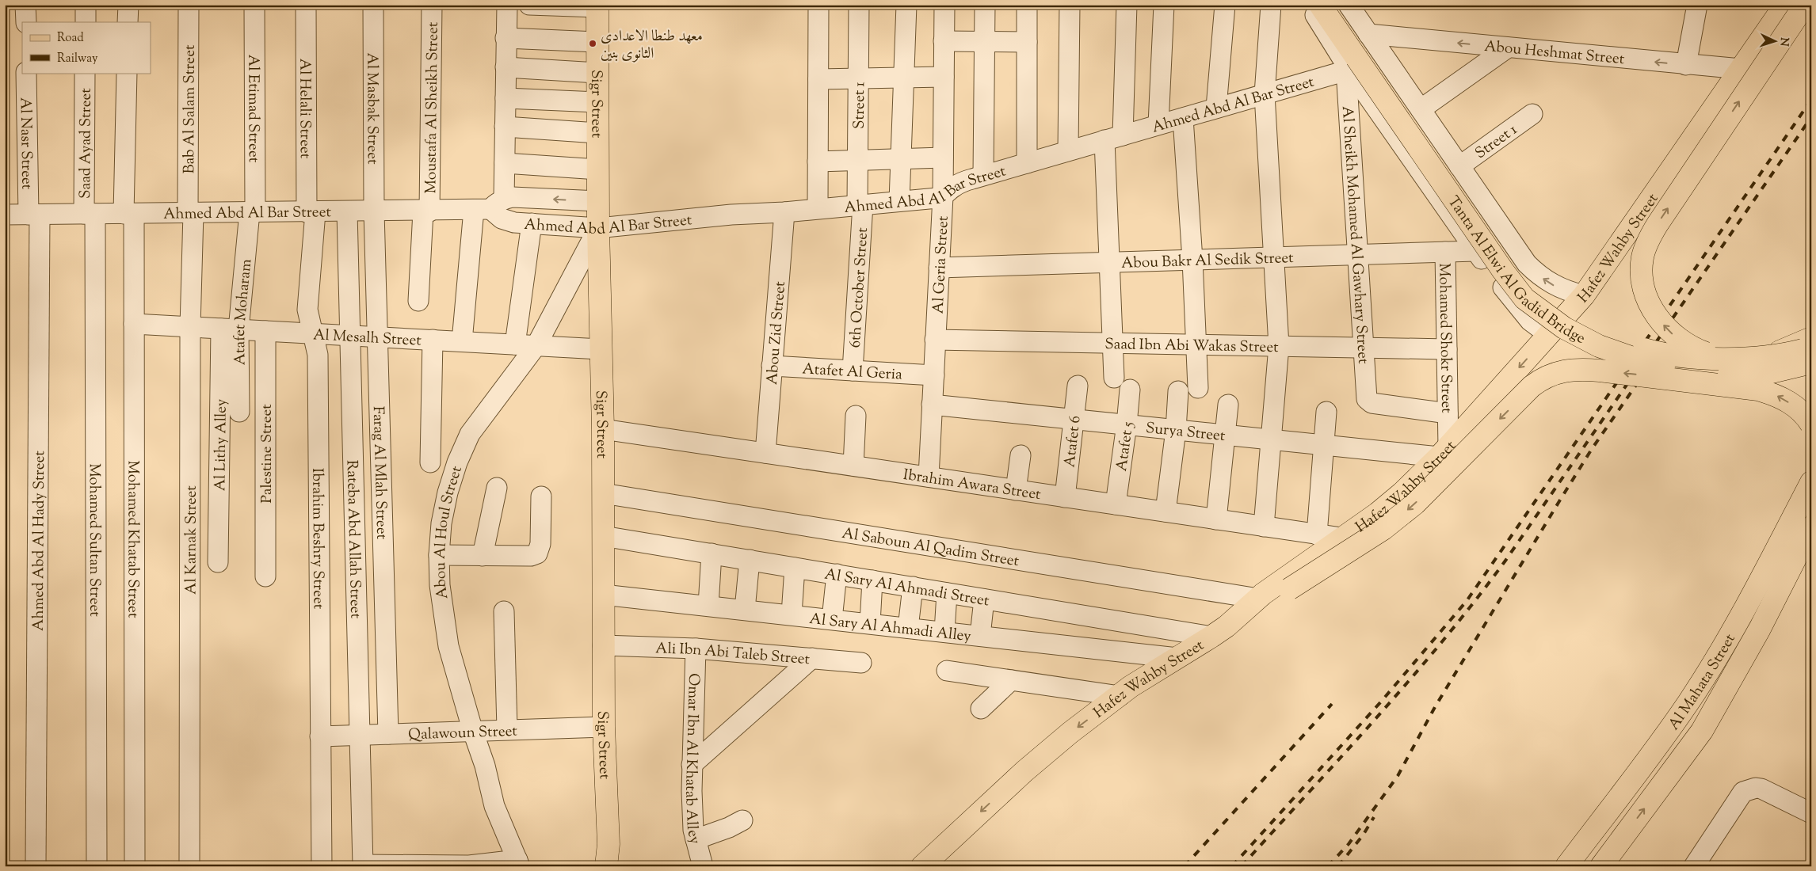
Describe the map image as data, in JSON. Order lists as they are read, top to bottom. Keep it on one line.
{"streets":{"main road":["Sigr Street","Hafez Wahby Street","Tanta Al Elwi Al Gadid Bridge","Al Mahata Street"],"street":["Abou Heshmat Street","Ahmed Abd Al Bar Street","Street 1","Moustafa Al Sheikh Street","Al Etimad Street","Al Helali Street","Al Masbak Street","Bab Al Salam Street","Al Nasr Street","Saad Ayad Street","Al Sheikh Mohamed Al Gawhary Street","Abou Bakr Al Sedik Street","Al Geria Street","6th October Street","Atafet Moharam","Abou Zid Street","Al Mesalh Street","Mohamed Shokr Street","Saad Ibn Abi Wakas Street","Atafet Al Geria","Surya Street","Atafet 6","Al Lithy Alley","Atafet 5","Palestine Street","Farag Al Mlah Street","Ibrahim Awara Street","Abou Al Houl Street","Ibrahim Beshry Street","Al Karnak Street","Rateba Abd Allah Street","Ahmed Abd Al Hady Street","Mohamed Sultan Street","Mohamed Khatab Street","Al Saboun Al Qadim Street","Al Sary Al Ahmadi Street","Al Sary Al Ahmadi Alley","Ali Ibn Abi Taleb Street","Qalawoun Street","Omar Ibn Al Khatab Alley"]},"crossings":[["Abou Heshmat Street","Ahmed Abd Al Bar Street"],["Abou Heshmat Street","Al Sheikh Mohamed Al Gawhary Street"],["Abou Heshmat Street","Hafez Wahby Street"],["Abou Heshmat Street","Tanta Al Elwi Al Gadid Bridge"],["Sigr Street","Ahmed Abd Al Bar Street"],["Sigr Street","Al Mesalh Street"],["Sigr Street","Ibrahim Awara Street"],["Sigr Street","Abou Al Houl Street"],["Sigr Street","Al Saboun Al Qadim Street"],["Sigr Street","Al Sary Al Ahmadi Street"],["Sigr Street","Al Sary Al Ahmadi Alley"],["Sigr Street","Ali Ibn Abi Taleb Street"],["Sigr Street","Qalawoun Street"],["Ahmed Abd Al Bar Street","Street 1"],["Ahmed Abd Al Bar Street","Moustafa Al Sheikh Street"],["Ahmed Abd Al Bar Street","Al Etimad Street"],["Ahmed Abd Al Bar Street","Al Helali Street"],["Ahmed Abd Al Bar Street","Al Masbak Street"],["Ahmed Abd Al Bar Street","Bab Al Salam Street"],["Ahmed Abd Al Bar Street","Al Nasr Street"],["Ahmed Abd Al Bar Street","Saad Ayad Street"],["Ahmed Abd Al Bar Street","Al Sheikh Mohamed Al Gawhary Street"],["Ahmed Abd Al Bar Street","Al Geria Street"],["Ahmed Abd Al Bar Street","Tanta Al Elwi Al Gadid Bridge"],["Ahmed Abd Al Bar Street","6th October Street"],["Ahmed Abd Al Bar Street","Atafet Moharam"],["Ahmed Abd Al Bar Street","Abou Zid Street"],["Ahmed Abd Al Bar Street","Farag Al Mlah Street"],["Ahmed Abd Al Bar Street","Abou Al Houl Street"],["Ahmed Abd Al Bar Street","Ibrahim Beshry Street"],["Ahmed Abd Al Bar Street","Al Karnak Street"],["Ahmed Abd Al Bar Street","Rateba Abd Allah Street"],["Ahmed Abd Al Bar Street","Ahmed Abd Al Hady Street"],["Ahmed Abd Al Bar Street","Mohamed Sultan Street"],["Ahmed Abd Al Bar Street","Mohamed Khatab Street"],["Street 1","6th October Street"],["Al Etimad Street","Atafet Moharam"],["Al Helali Street","Ibrahim Beshry Street"],["Al Masbak Street","Farag Al Mlah Street"],["Bab Al Salam Street","Al Karnak Street"],["Al Nasr Street","Ahmed Abd Al Hady Street"],["Saad Ayad Street","Mohamed Sultan Street"],["Al Sheikh Mohamed Al Gawhary Street","Abou Bakr Al Sedik Street"],["Al Sheikh Mohamed Al Gawhary Street","Tanta Al Elwi Al Gadid Bridge"],["Al Sheikh Mohamed Al Gawhary Street","Mohamed Shokr Street"],["Al Sheikh Mohamed Al Gawhary Street","Saad Ibn Abi Wakas Street"],["Hafez Wahby Street","Mohamed Shokr Street"],["Hafez Wahby Street","Surya Street"],["Hafez Wahby Street","Ibrahim Awara Street"],["Hafez Wahby Street","Al Saboun Al Qadim Street"],["Hafez Wahby Street","Al Sary Al Ahmadi Street"],["Hafez Wahby Street","Al Sary Al Ahmadi Alley"],["Abou Bakr Al Sedik Street","Al Geria Street"],["Abou Bakr Al Sedik Street","Mohamed Shokr Street"],["Al Geria Street","Saad Ibn Abi Wakas Street"],["Al Geria Street","Atafet Al Geria"],["Al Geria Street","Surya Street"],["Al Geria Street","Ibrahim Awara Street"],["6th October Street","Atafet Al Geria"],["Atafet Moharam","Al Mesalh Street"],["Atafet Moharam","Al Lithy Alley"],["Abou Zid Street","Atafet Al Geria"],["Abou Zid Street","Ibrahim Awara Street"],["Al Mesalh Street","Al Lithy Alley"],["Al Mesalh Street","Palestine Street"],["Al Mesalh Street","Farag Al Mlah Street"],["Al Mesalh Street","Abou Al Houl Street"],["Al Mesalh Street","Ibrahim Beshry Street"],["Al Mesalh Street","Al Karnak Street"],["Al Mesalh Street","Rateba Abd Allah Street"],["Al Mesalh Street","Mohamed Khatab Street"],["Mohamed Shokr Street","Saad Ibn Abi Wakas Street"],["Mohamed Shokr Street","Surya Street"],["Surya Street","Atafet 6"],["Surya Street","Atafet 5"],["Atafet 6","Ibrahim Awara Street"],["Atafet 5","Ibrahim Awara Street"],["Farag Al Mlah Street","Qalawoun Street"],["Abou Al Houl Street","Qalawoun Street"],["Ibrahim Beshry Street","Qalawoun Street"],["Rateba Abd Allah Street","Qalawoun Street"],["Ali Ibn Abi Taleb Street","Omar Ibn Al Khatab Alley"]],"one_way":["Abou Heshmat Street"],"places":["معهد طنطا الاعدادى الثانوى بنين"],"legend":["Road","Railway"],"north":"right"}
